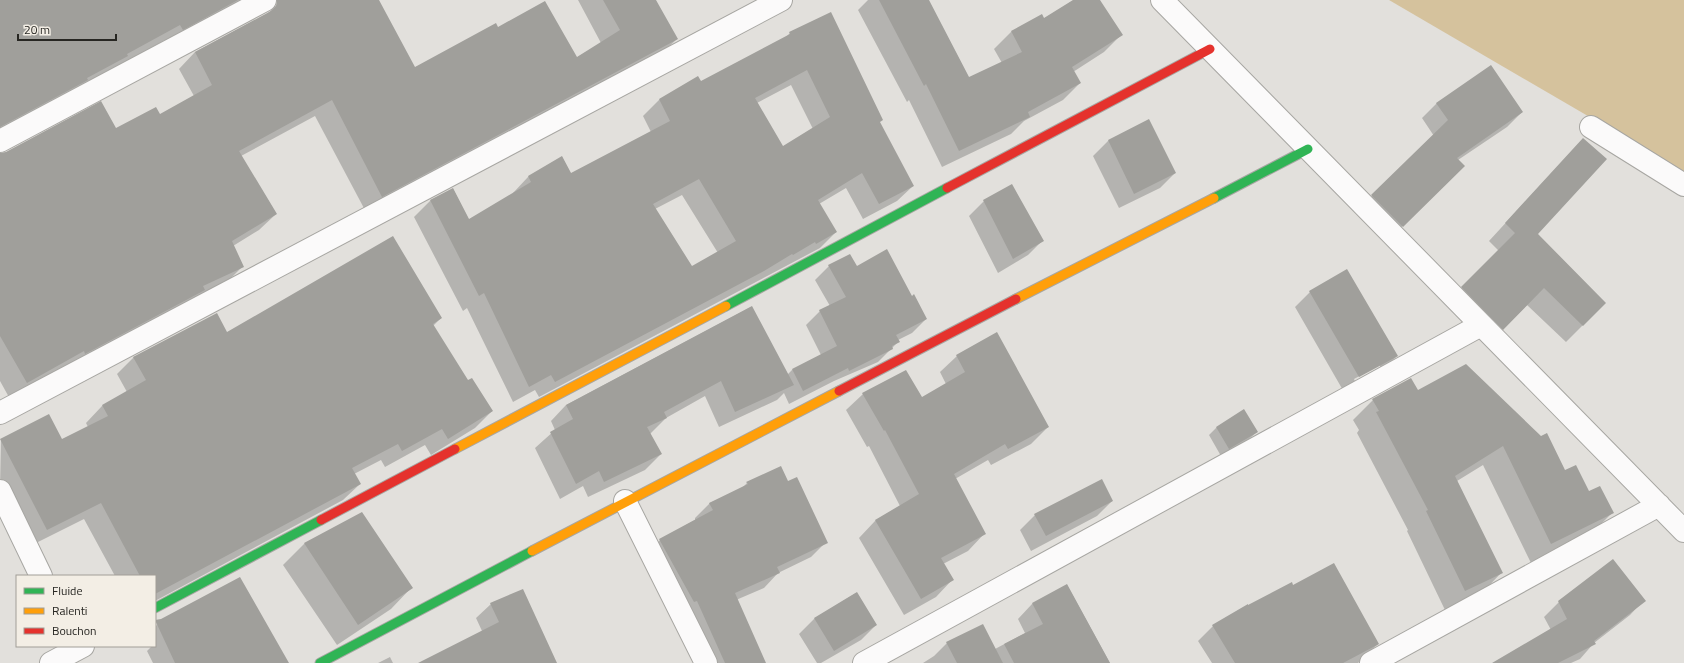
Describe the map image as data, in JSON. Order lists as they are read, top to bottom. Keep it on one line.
{"legend":["Fluide","Ralenti","Bouchon"],"scale_bar":"20 m"}
